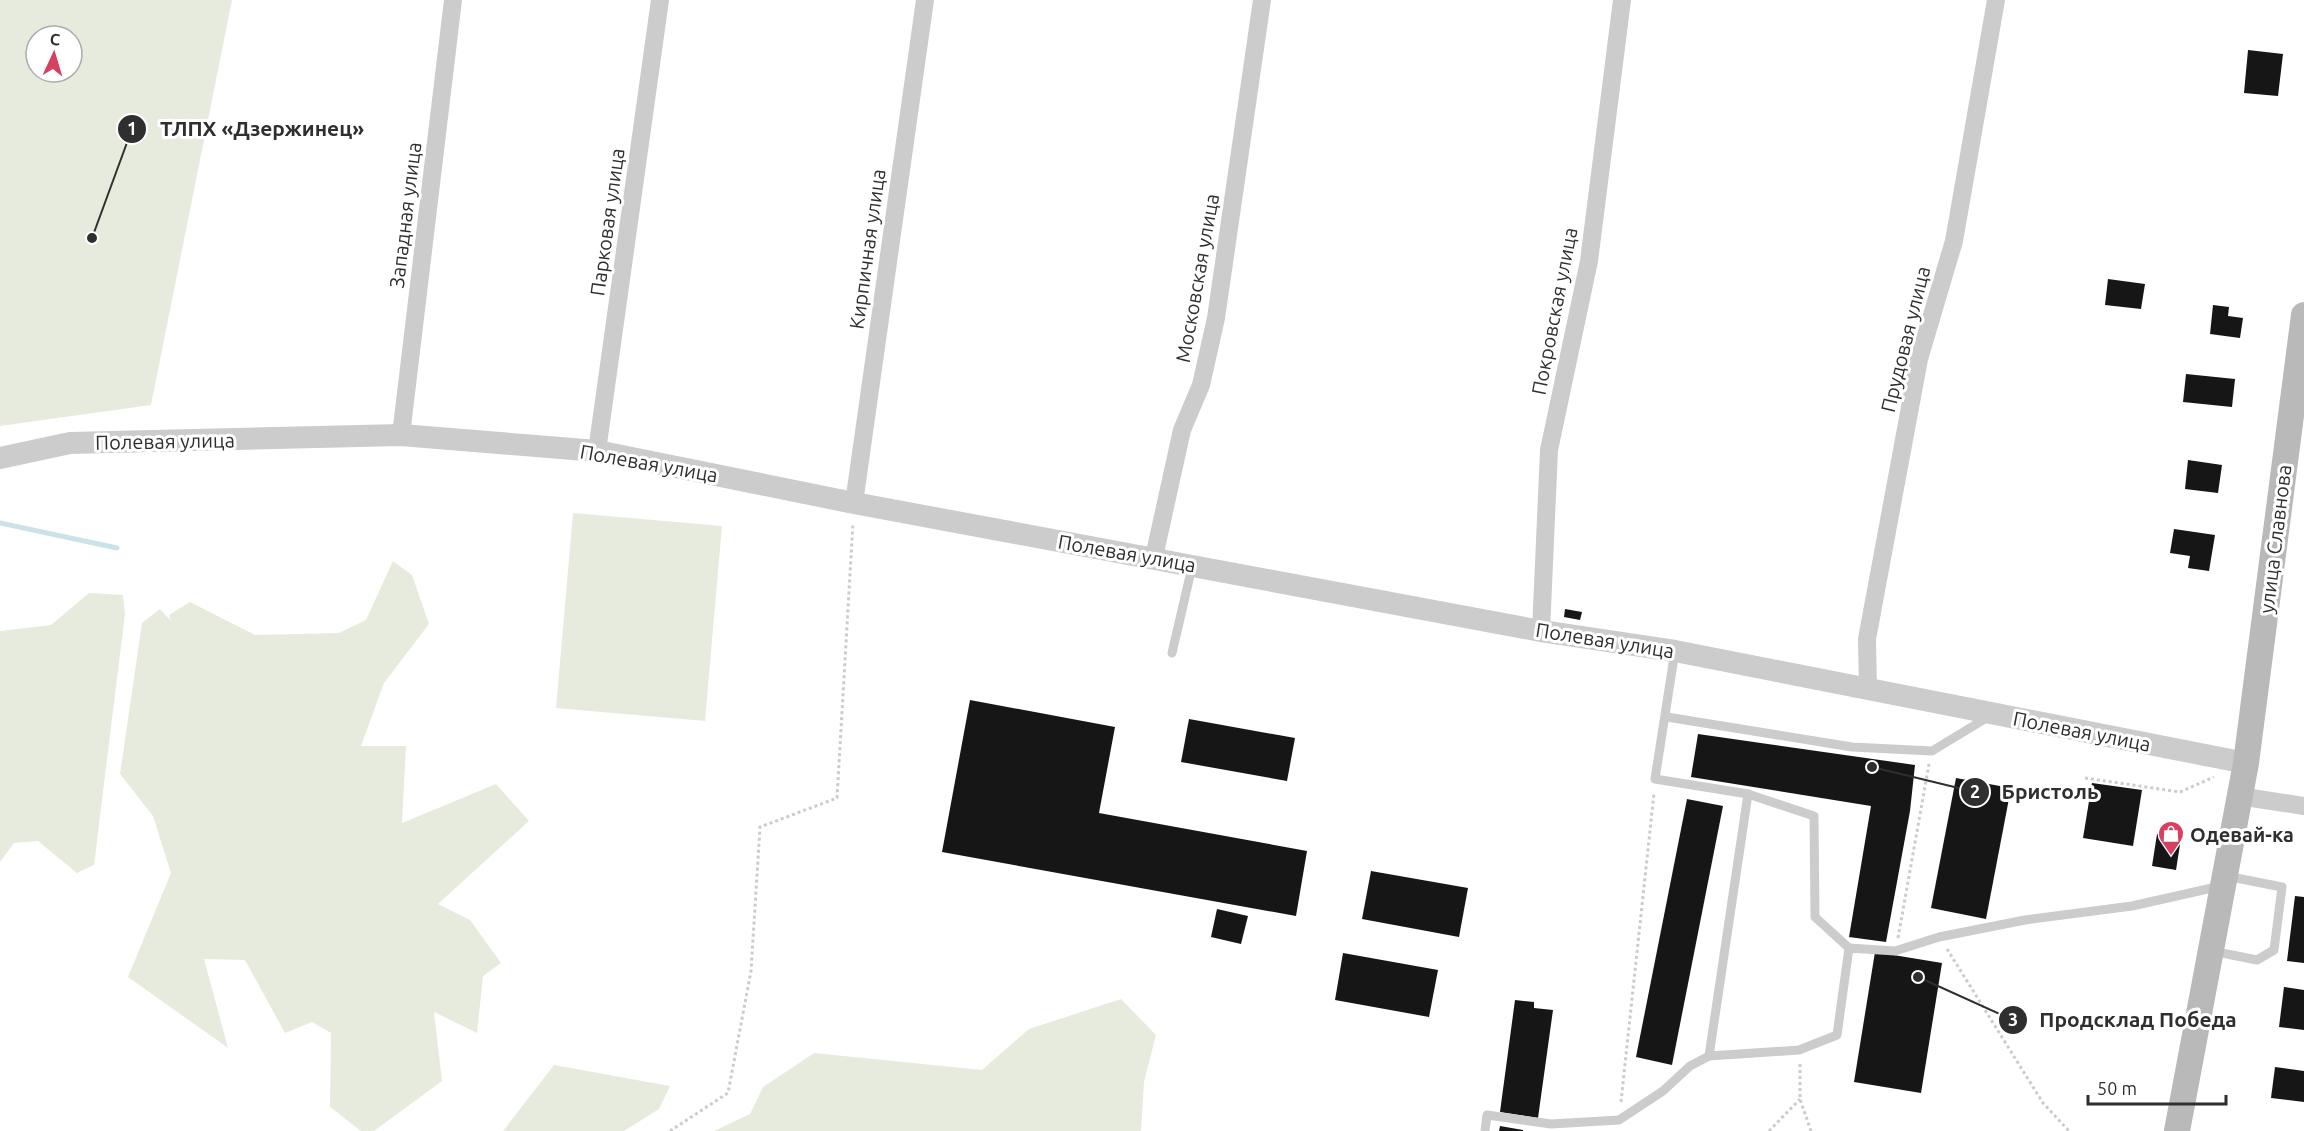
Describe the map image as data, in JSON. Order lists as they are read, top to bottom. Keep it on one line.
{"streets":{"main road":["улица Славнова"],"street":["Западная улица","Парковая улица","Кирпичная улица","Московская улица","Покровская улица","Прудовая улица","Полевая улица"]},"crossings":[["Западная улица","Полевая улица"],["Парковая улица","Полевая улица"],["Кирпичная улица","Полевая улица"],["Московская улица","Полевая улица"],["Покровская улица","Полевая улица"],["Прудовая улица","Полевая улица"],["Полевая улица","улица Славнова"]],"places":{"other":["ТЛПХ «Дзержинец»","Бристоль","Продсклад Победа"],"shop":["Одевай-ка"]},"scale_bar":"50 m","north":"top"}
